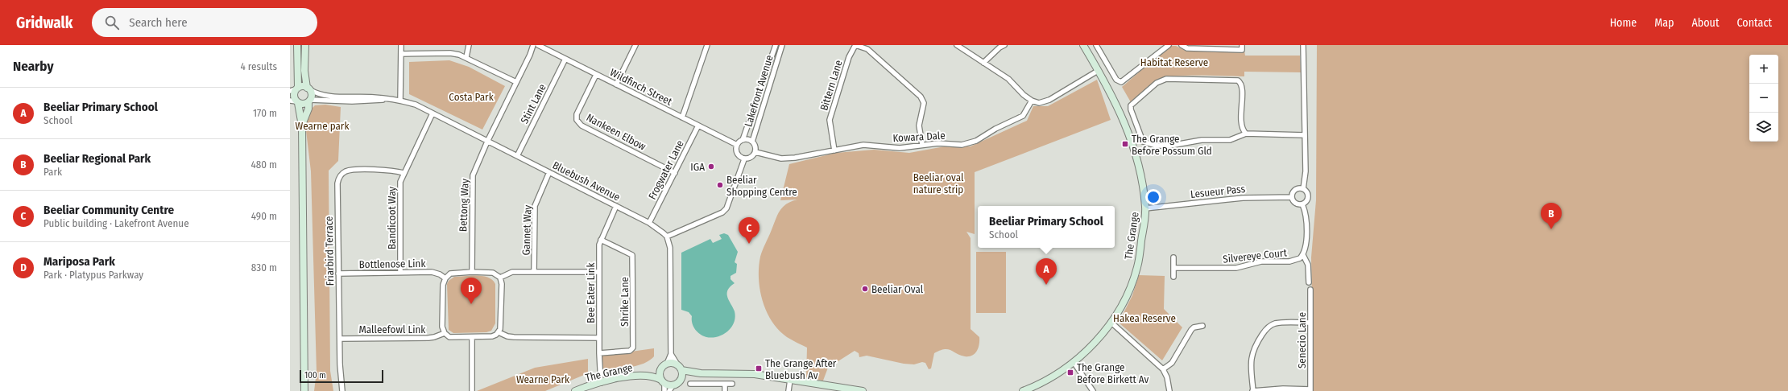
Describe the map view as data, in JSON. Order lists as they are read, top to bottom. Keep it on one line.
{"streets":{"street":["Bittern Lane","Wildfinch Street","Lakefront Avenue","Stint Lane","Nankeen Elbow","Kowara Dale","Frogwater Lane","Bluebush Avenue","Lesueur Pass","Bettong Way","Bandicoot Way","Gannet Way","The Grange","Friarbird Terrace","Silvereye Court","Bottlenose Link","Bee Eater Link","Shrike Lane","Malleefowl Link","Senecio Lane"]},"crossings":[["Bittern Lane","Kowara Dale"],["Wildfinch Street","Lakefront Avenue"],["Wildfinch Street","Stint Lane"],["Wildfinch Street","Nankeen Elbow"],["Wildfinch Street","Kowara Dale"],["Wildfinch Street","Frogwater Lane"],["Lakefront Avenue","Kowara Dale"],["Stint Lane","Bluebush Avenue"],["Nankeen Elbow","Frogwater Lane"],["Frogwater Lane","Bluebush Avenue"],["Bluebush Avenue","Bettong Way"],["Bluebush Avenue","Bandicoot Way"],["Bluebush Avenue","Gannet Way"],["Bluebush Avenue","Bee Eater Link"],["Lesueur Pass","The Grange"],["Bettong Way","Bottlenose Link"],["Bettong Way","Malleefowl Link"],["Bandicoot Way","Friarbird Terrace"],["Bandicoot Way","Bottlenose Link"],["The Grange","Bee Eater Link"],["Friarbird Terrace","Bottlenose Link"],["Friarbird Terrace","Malleefowl Link"],["Bottlenose Link","Malleefowl Link"],["Bee Eater Link","Shrike Lane"]],"parks":["Habitat Reserve","Costa Park","Wearne park","Beeliar oval nature strip","Hakea Reserve","Wearne Park"],"places":{"transit":["The Grange Before Possum Gld","The Grange After Bluebush Av","The Grange Before Birkett Av"],"other":["IGA","Beeliar Shopping Centre","Beeliar Oval"]},"scale_bar":"100 m","page":{"header":"Gridwalk","search":"Search here","nav":["Home","Map","About","Contact"],"heading":["Nearby","4 results"],"map_buttons":["+","−"],"list":[{"mark":"A","name":"Beeliar Primary School","note":"School","value":"170 m"},{"mark":"B","name":"Beeliar Regional Park","note":"Park","value":"480 m"},{"mark":"C","name":"Beeliar Community Centre","note":"Public building · Lakefront Avenue","value":"490 m"},{"mark":"D","name":"Mariposa Park","note":"Park · Platypus Parkway","value":"830 m"}],"pins":["B","C","A","D"],"popup":["Beeliar Primary School","School"],"scale":"100 m"}}
